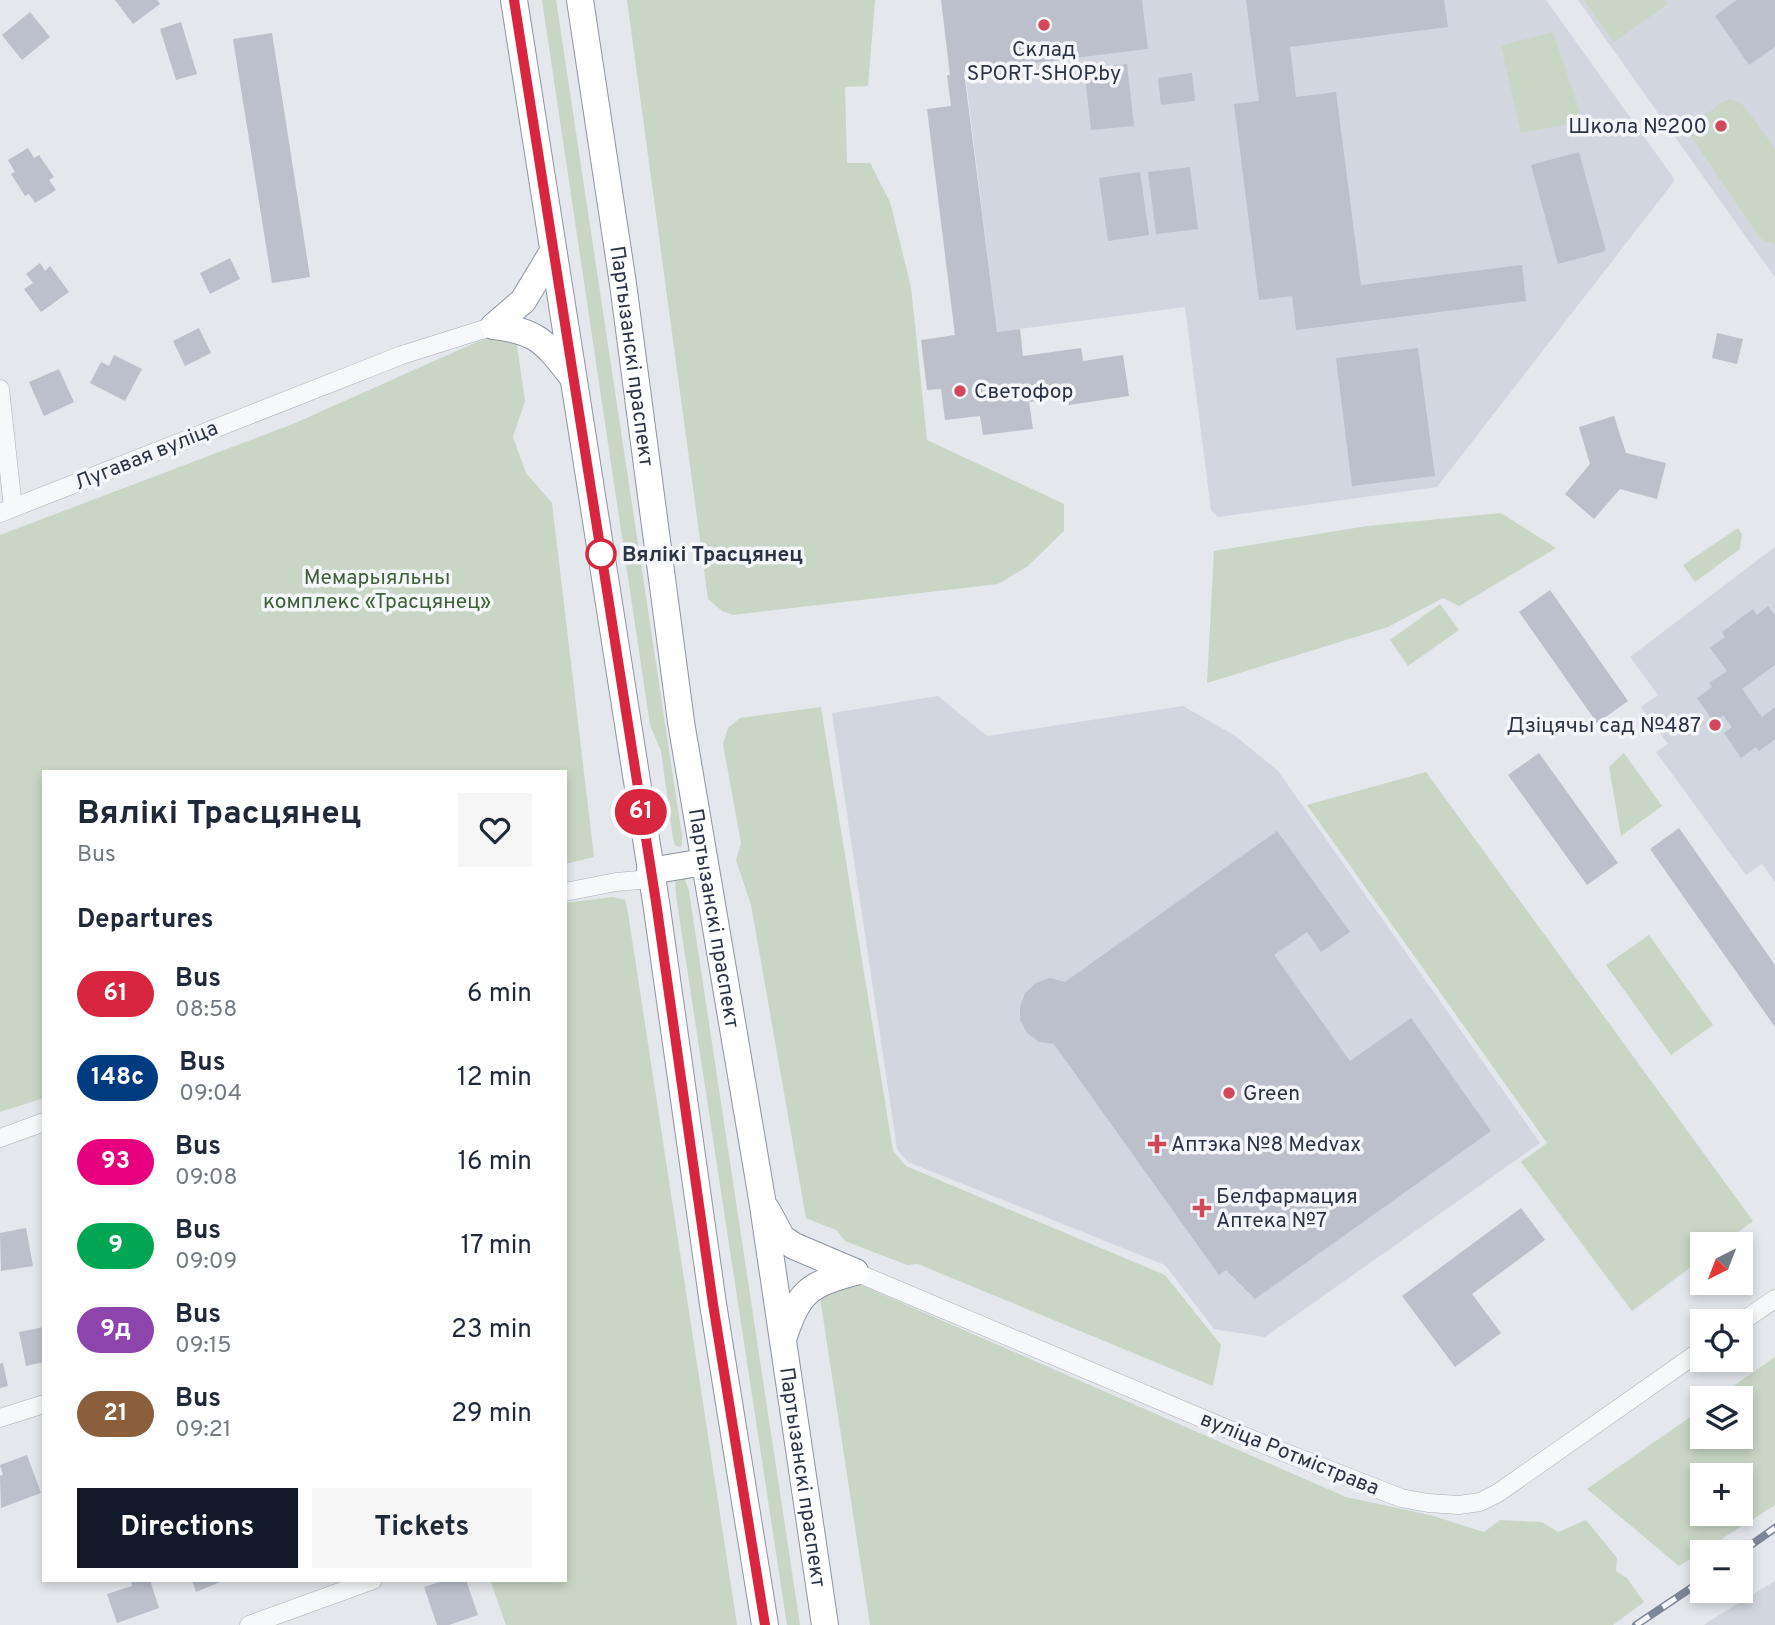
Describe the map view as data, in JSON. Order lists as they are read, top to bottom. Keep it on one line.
{"streets":{"highway":["Партызанскі праспект"],"street":["Лугавая вуліца","вуліца Ротмістрава"]},"parks":["Мемарыяльны комплекс «Трасцянец»"],"places":{"other":["Склад SPORT-SHOP.by","Школа №200","Светофор","Вялікі Трасцянец","Дзіцячы сад №487","Green"],"health":["Аптэка №8 Medvax","Белфармация Аптека №7"]},"lines":["bus line 61"],"north":"bottom left","page":{"on_map":"61","heading":[["Вялікі Трасцянец","Bus"],"Departures"],"list":[{"mark":"61","name":"Bus","note":"08:58","value":"6 min"},{"mark":"148с","name":"Bus","note":"09:04","value":"12 min"},{"mark":"93","name":"Bus","note":"09:08","value":"16 min"},{"mark":"9","name":"Bus","note":"09:09","value":"17 min"},{"mark":"9д","name":"Bus","note":"09:15","value":"23 min"},{"mark":"21","name":"Bus","note":"09:21","value":"29 min"}],"map_buttons":["+","−"],"buttons":["Directions","Tickets"]}}
